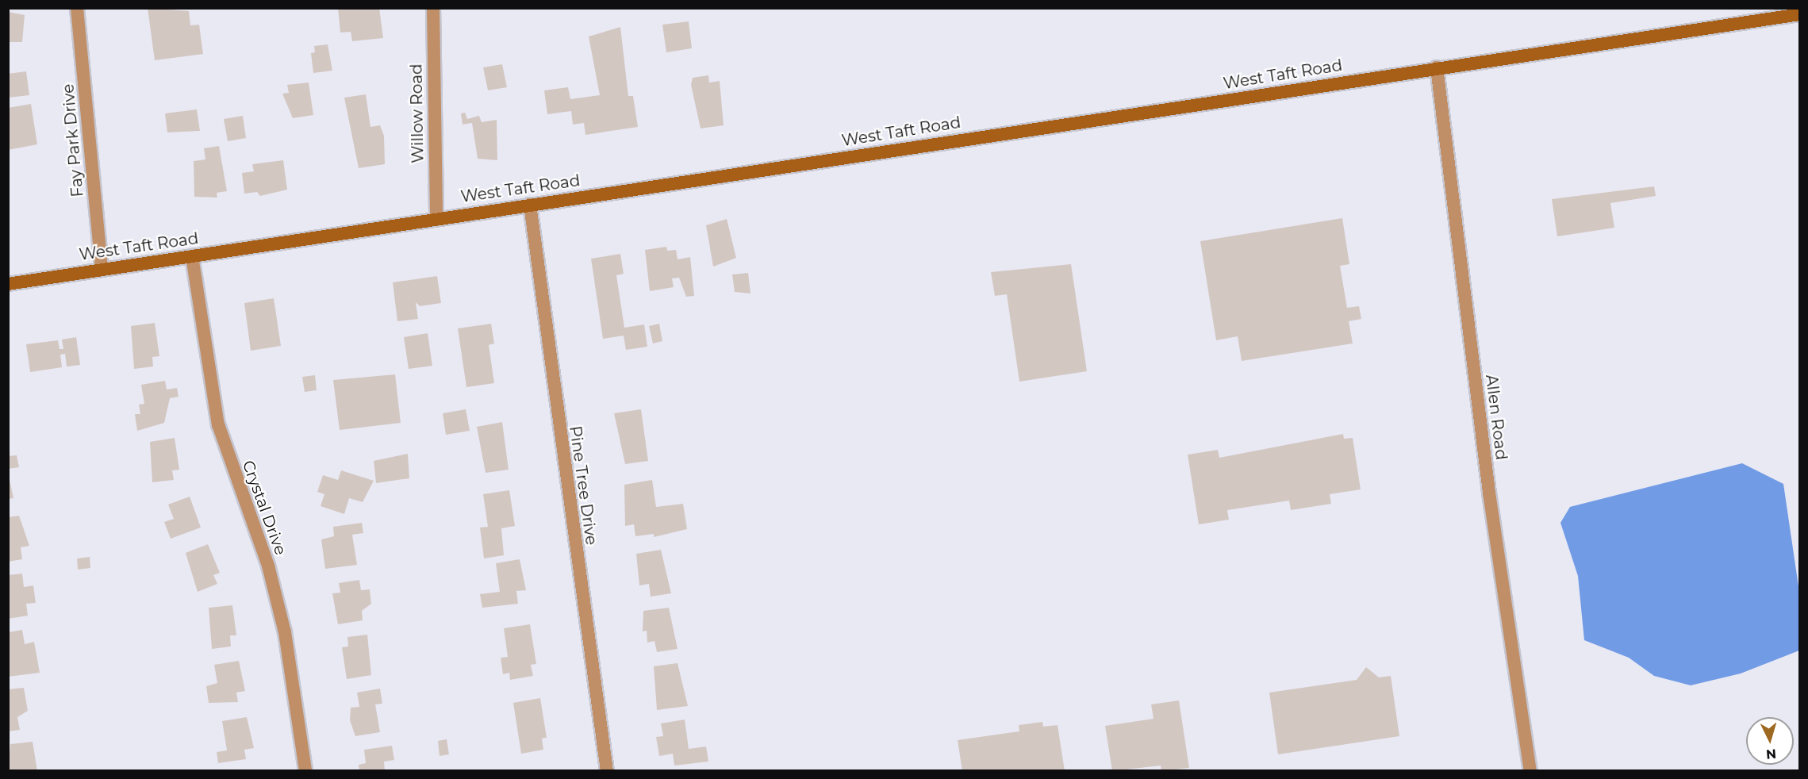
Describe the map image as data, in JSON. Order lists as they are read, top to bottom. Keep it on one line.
{"streets":{"main road":["West Taft Road"],"street":["Willow Road","Fay Park Drive","Allen Road","Pine Tree Drive","Crystal Drive"]},"crossings":[["West Taft Road","Willow Road"],["West Taft Road","Fay Park Drive"],["West Taft Road","Allen Road"],["West Taft Road","Pine Tree Drive"],["West Taft Road","Crystal Drive"]],"north":"bottom"}
